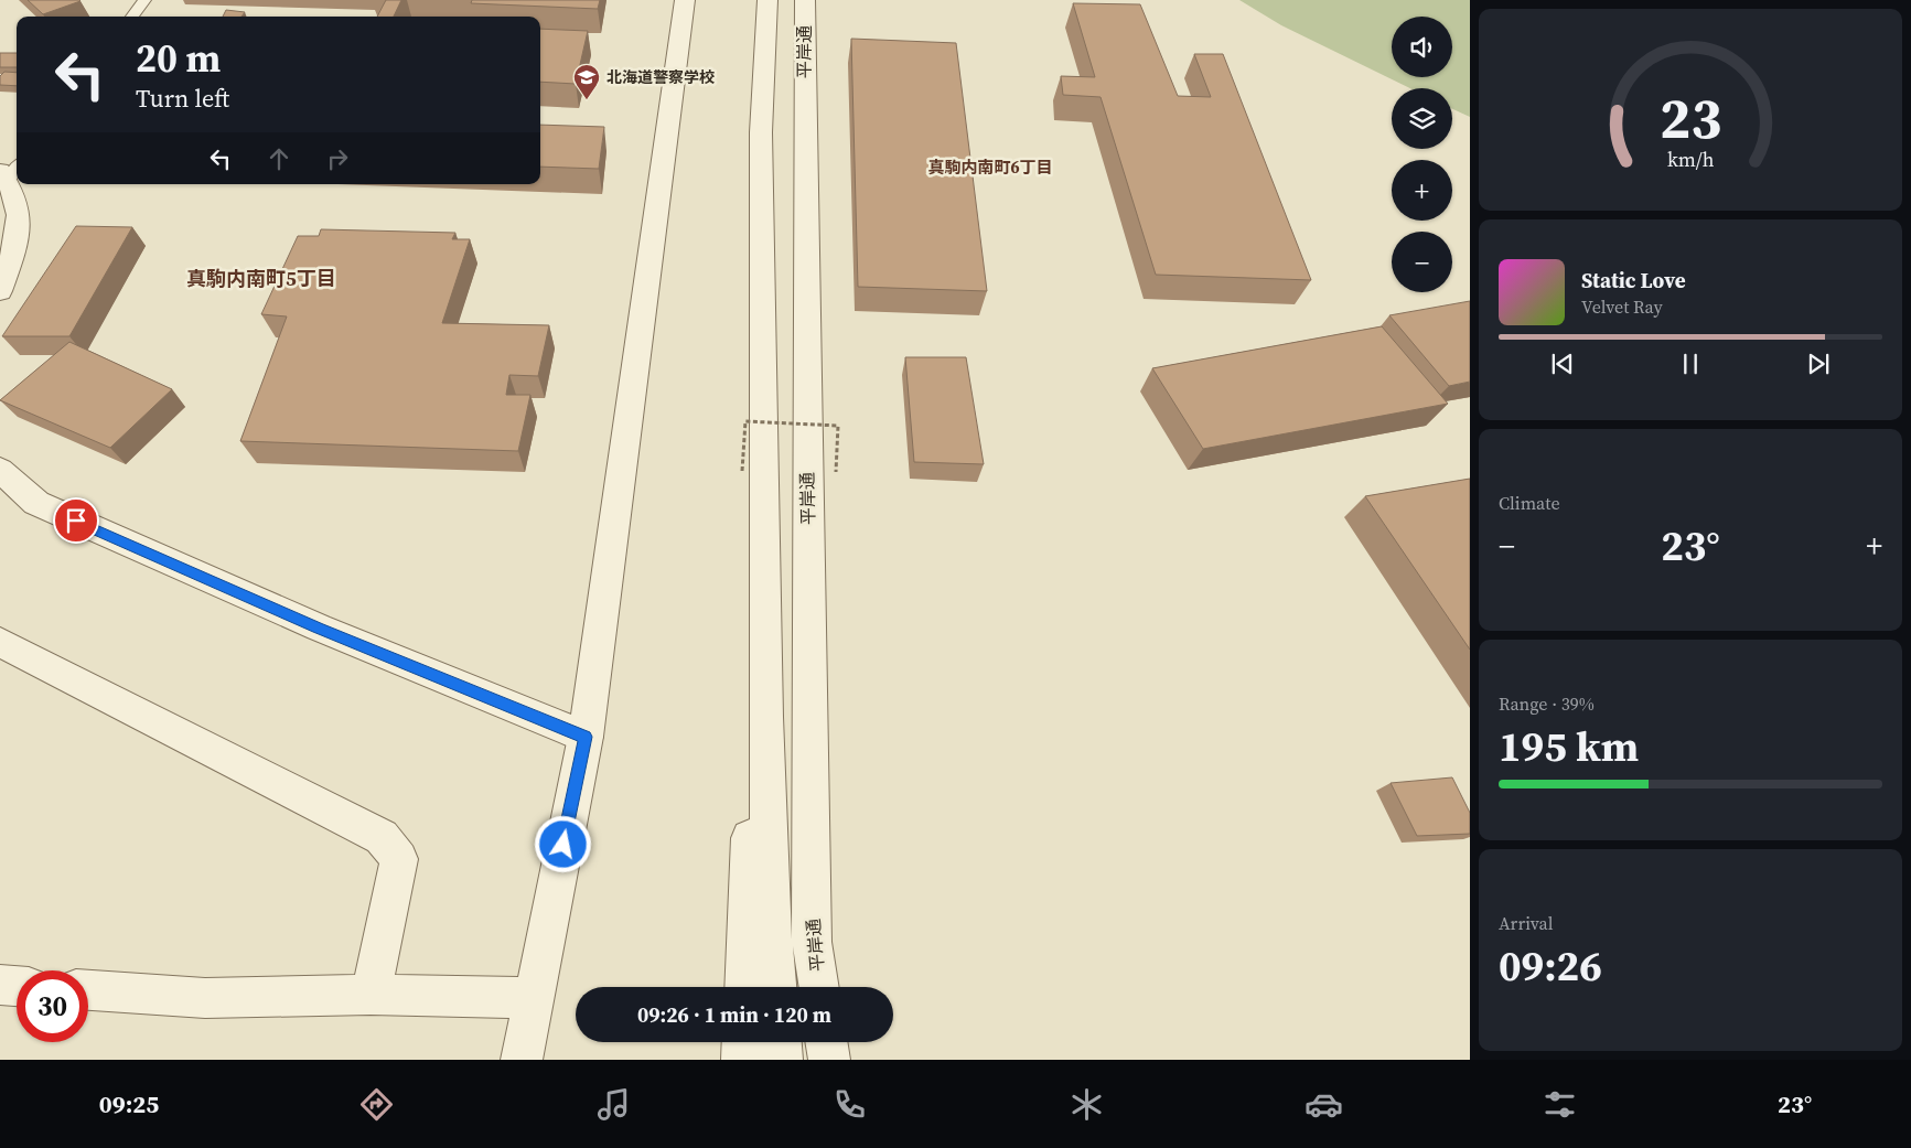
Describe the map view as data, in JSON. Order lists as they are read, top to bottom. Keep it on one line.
{"streets":{"street":["平岸通"]},"districts":["真駒内南町6丁目","真駒内南町5丁目"],"places":{"school or university":["北海道警察学校"]},"page":{"map_buttons":["+","−"],"turn":["20 m","Turn left"],"song":["Static Love","Velvet Ray"],"tile":["Climate",["Range · 39%","195 km"],["Arrival","09:26"]],"heat":["−","23°","+"],"limit":"30","trip":"09:26 · 1 min · 120 m","tabs":["09:25","23°"],"gauge":["23","km/h"]}}
